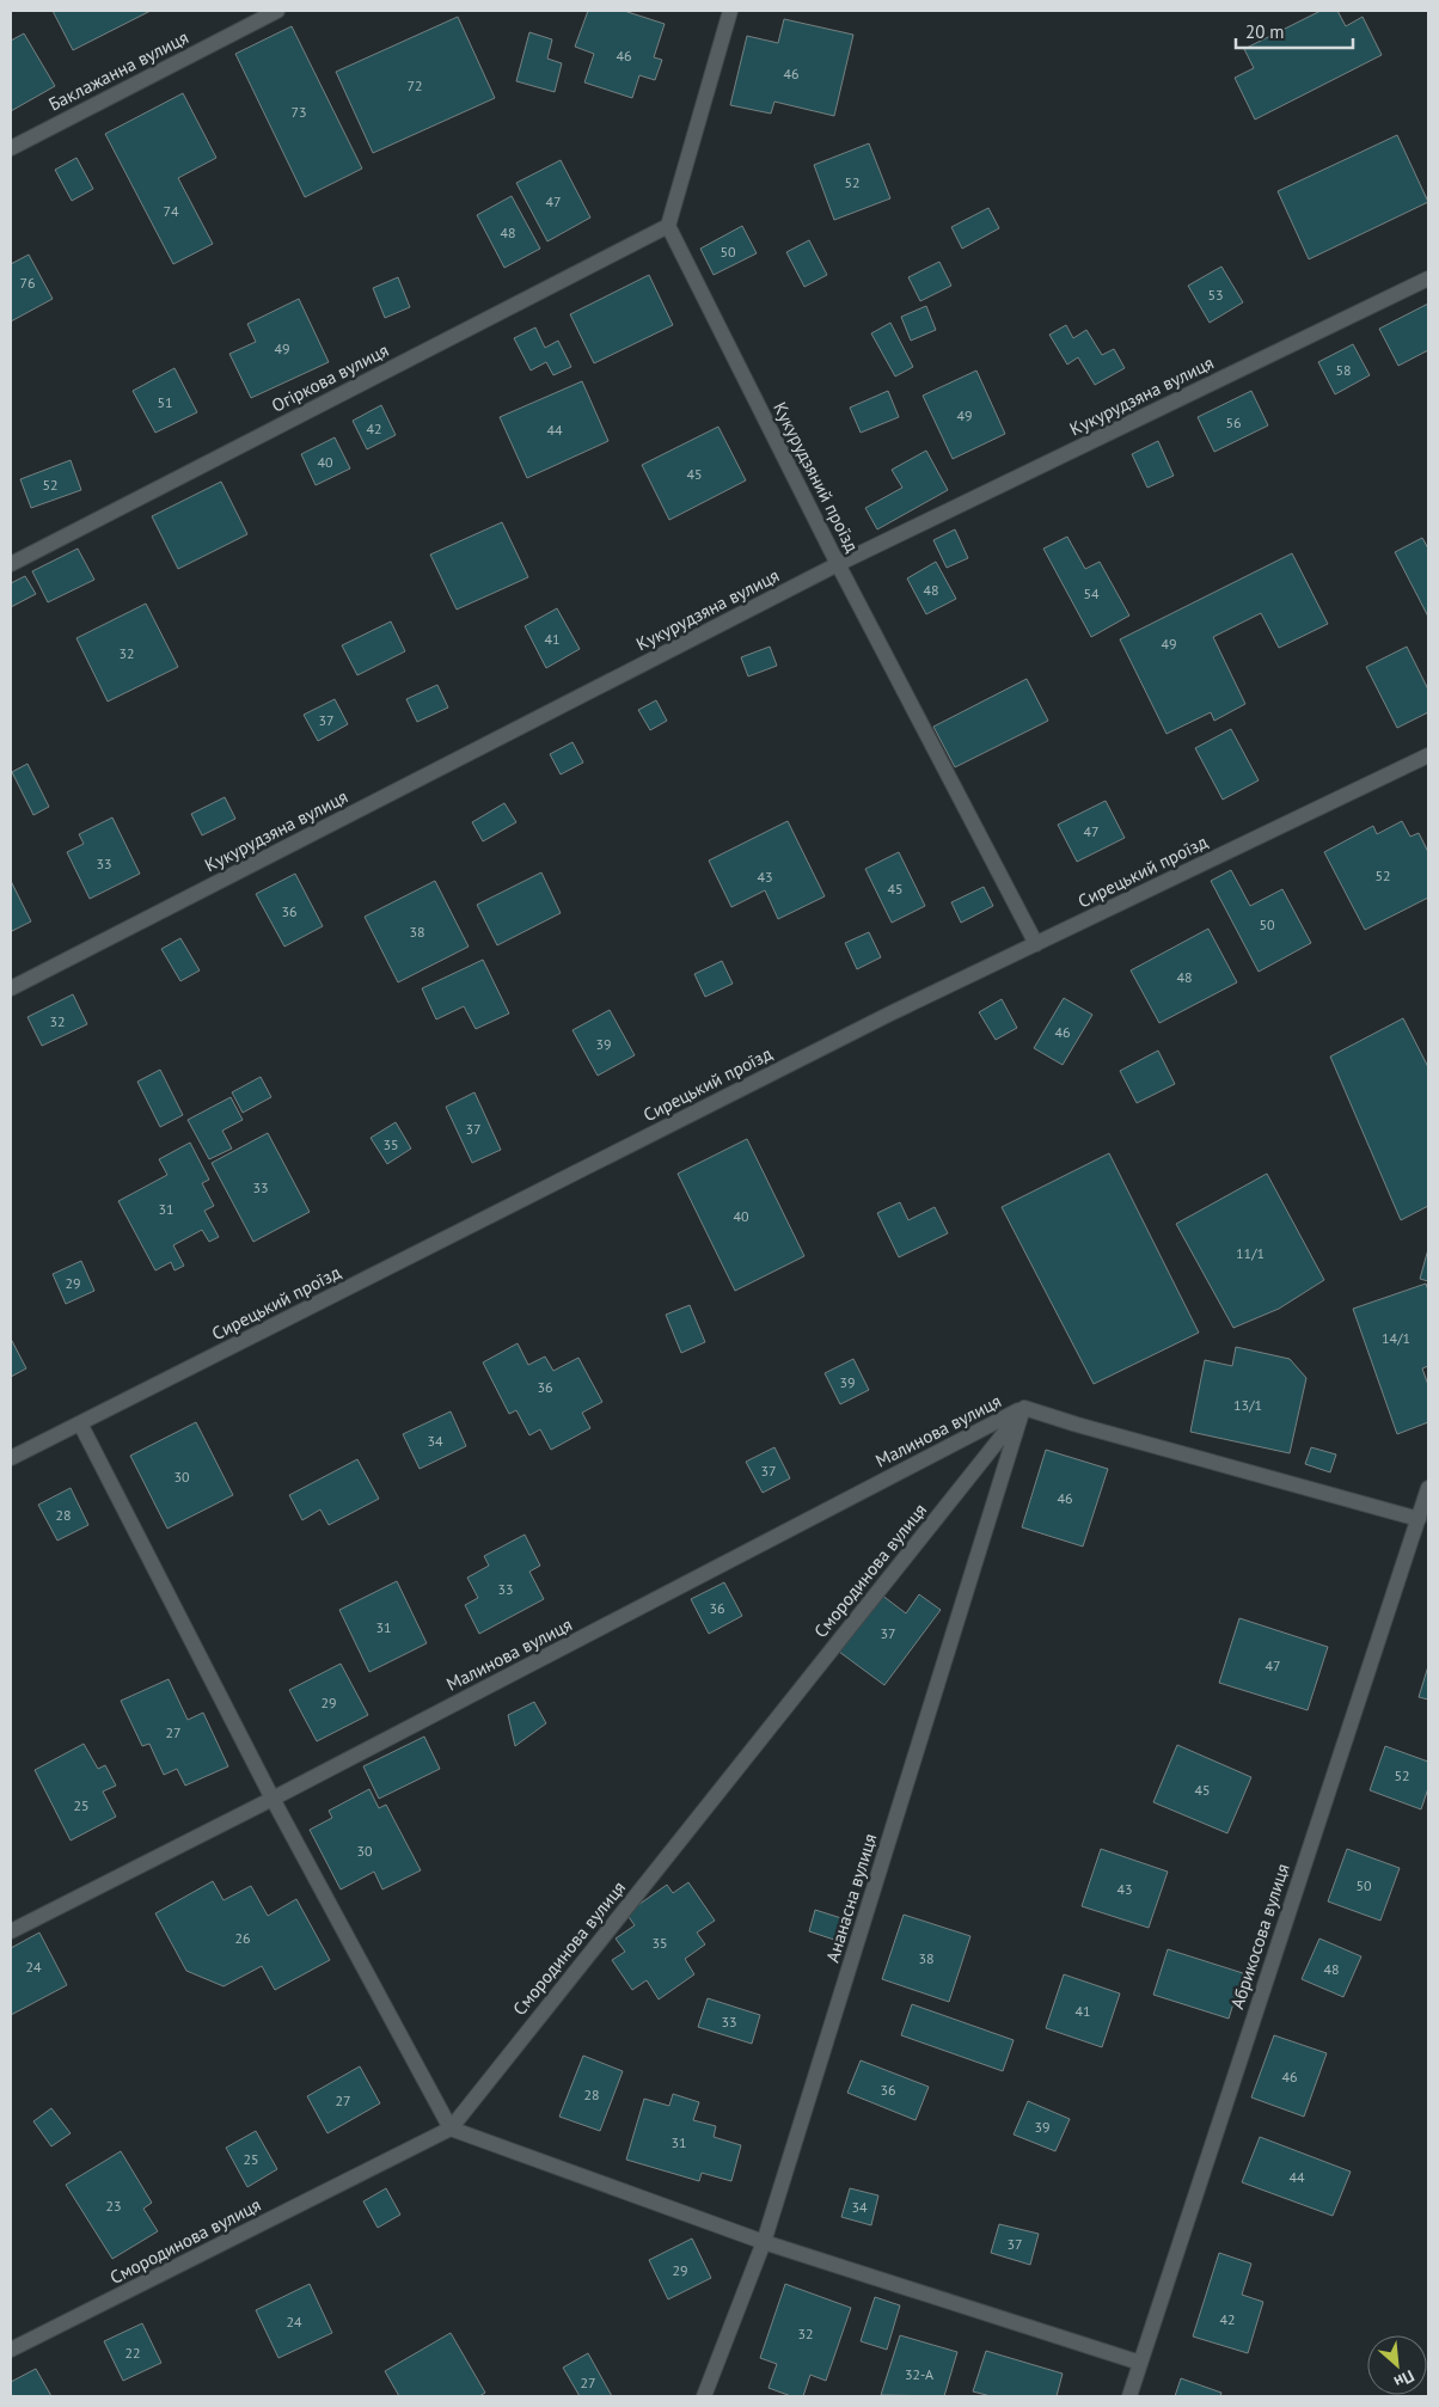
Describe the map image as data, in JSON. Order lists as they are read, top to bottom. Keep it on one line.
{"streets":{"street":["Баклажанна вулиця","Огіркова вулиця","Кукурудзяна вулиця","Кукурудзяний проїзд","Сирецький проїзд","Малинова вулиця","Смородинова вулиця","Ананасна вулиця","Абрикосова вулиця"]},"crossings":[["Огіркова вулиця","Кукурудзяний проїзд"],["Кукурудзяна вулиця","Кукурудзяний проїзд"],["Кукурудзяний проїзд","Сирецький проїзд"],["Малинова вулиця","Смородинова вулиця"],["Малинова вулиця","Ананасна вулиця"],["Смородинова вулиця","Ананасна вулиця"]],"house_numbers":["46","46","72","73","52","47","74","48","50","76","53","49","58","51","49","56","42","44","40","45","52","48","54","41","49","32","37","47","33","52","43","45","36","50","38","48","32","46","39","37","35","33","31","40","11/1","29","14/1","39","36","13/1","34","37","30","46","28","33","36","31","37","47","29","27","52","45","25","30","50","43","26","35","38","24","48","41","33","46","36","28","27","39","31","25","44","23","34","37","29","42","24","32","22","32-А","27"],"scale_bar":"20 m","north":"bottom right"}
